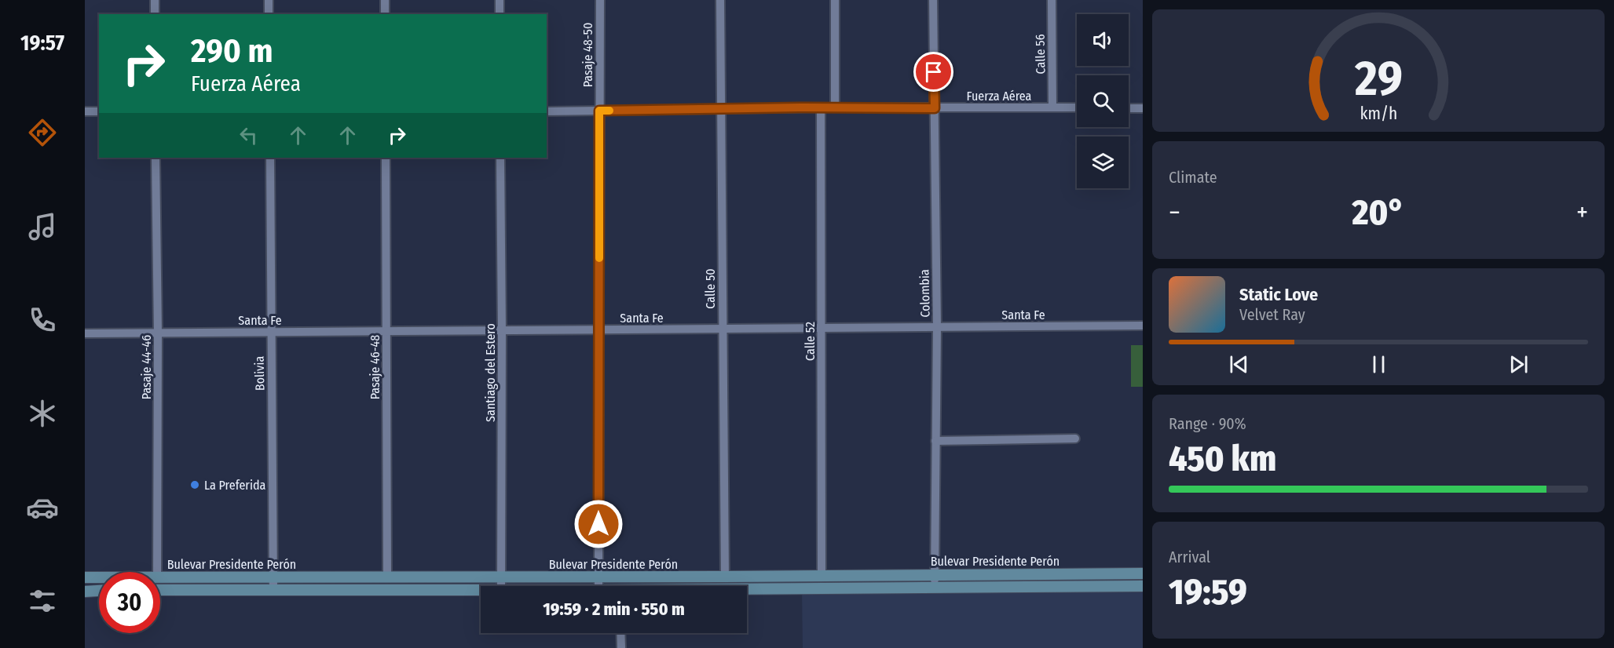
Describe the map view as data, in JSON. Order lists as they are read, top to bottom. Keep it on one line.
{"streets":{"main road":["Bulevar Presidente Perón"],"street":["Calle 56","Pasaje 48-50","Fuerza Aérea","Calle 50","Colombia","Santa Fe","Calle 52","Pasaje 44-46","Pasaje 46-48","Santiago del Estero","Bolivia"]},"crossings":[["Calle 56","Fuerza Aérea"],["Pasaje 48-50","Fuerza Aérea"],["Pasaje 48-50","Santa Fe"],["Pasaje 48-50","Bulevar Presidente Perón"],["Fuerza Aérea","Calle 50"],["Fuerza Aérea","Colombia"],["Fuerza Aérea","Calle 52"],["Calle 50","Santa Fe"],["Calle 50","Bulevar Presidente Perón"],["Colombia","Santa Fe"],["Colombia","Bulevar Presidente Perón"],["Santa Fe","Calle 52"],["Santa Fe","Pasaje 44-46"],["Santa Fe","Pasaje 46-48"],["Santa Fe","Santiago del Estero"],["Santa Fe","Bolivia"],["Calle 52","Bulevar Presidente Perón"],["Pasaje 46-48","Bulevar Presidente Perón"],["Santiago del Estero","Bulevar Presidente Perón"],["Bolivia","Bulevar Presidente Perón"]],"places":["La Preferida"],"page":{"tabs":"19:57","turn":["290 m","Fuerza Aérea"],"tile":["Climate",["Range · 90%","450 km"],["Arrival","19:59"]],"heat":["−","20°","+"],"song":["Static Love","Velvet Ray"],"limit":"30","trip":"19:59 · 2 min · 550 m","gauge":["29","km/h"]}}
